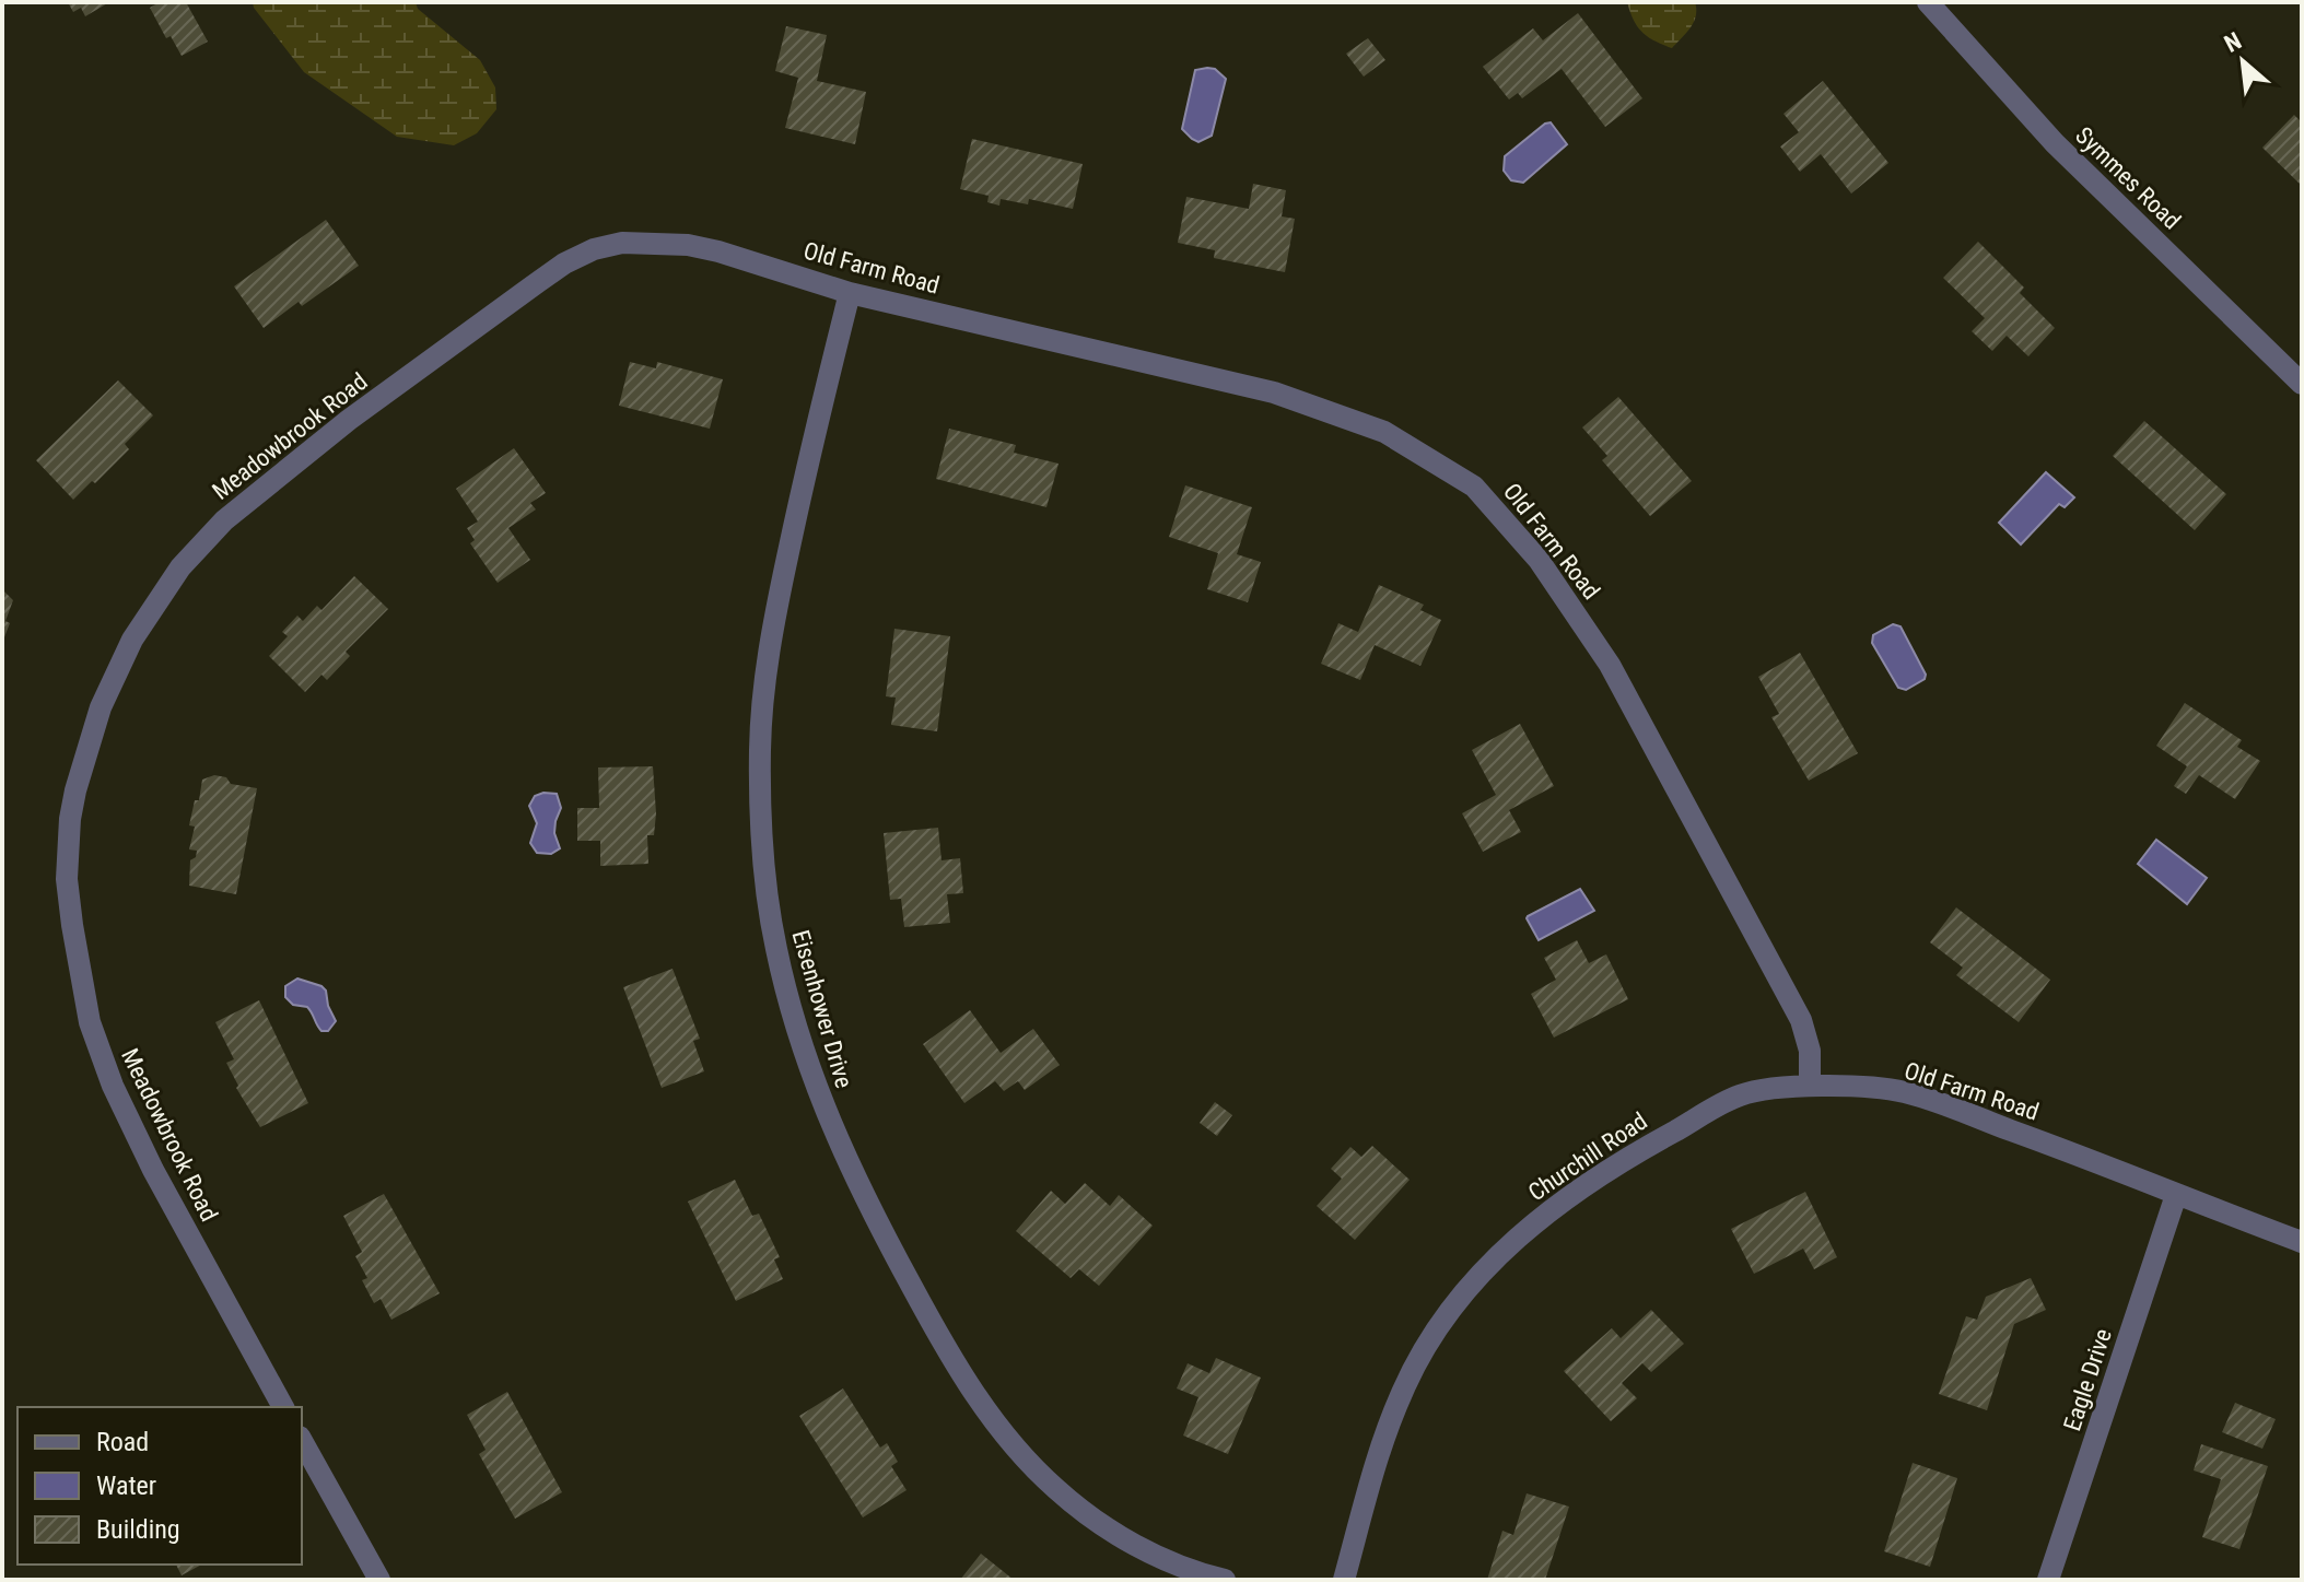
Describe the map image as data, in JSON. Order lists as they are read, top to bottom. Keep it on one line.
{"streets":{"street":["Symmes Road","Old Farm Road","Meadowbrook Road","Eisenhower Drive","Churchill Road","Eagle Drive"]},"crossings":[["Old Farm Road","Meadowbrook Road"],["Old Farm Road","Eisenhower Drive"],["Old Farm Road","Churchill Road"],["Old Farm Road","Eagle Drive"]],"legend":["Road","Water","Building"],"north":"top left"}
